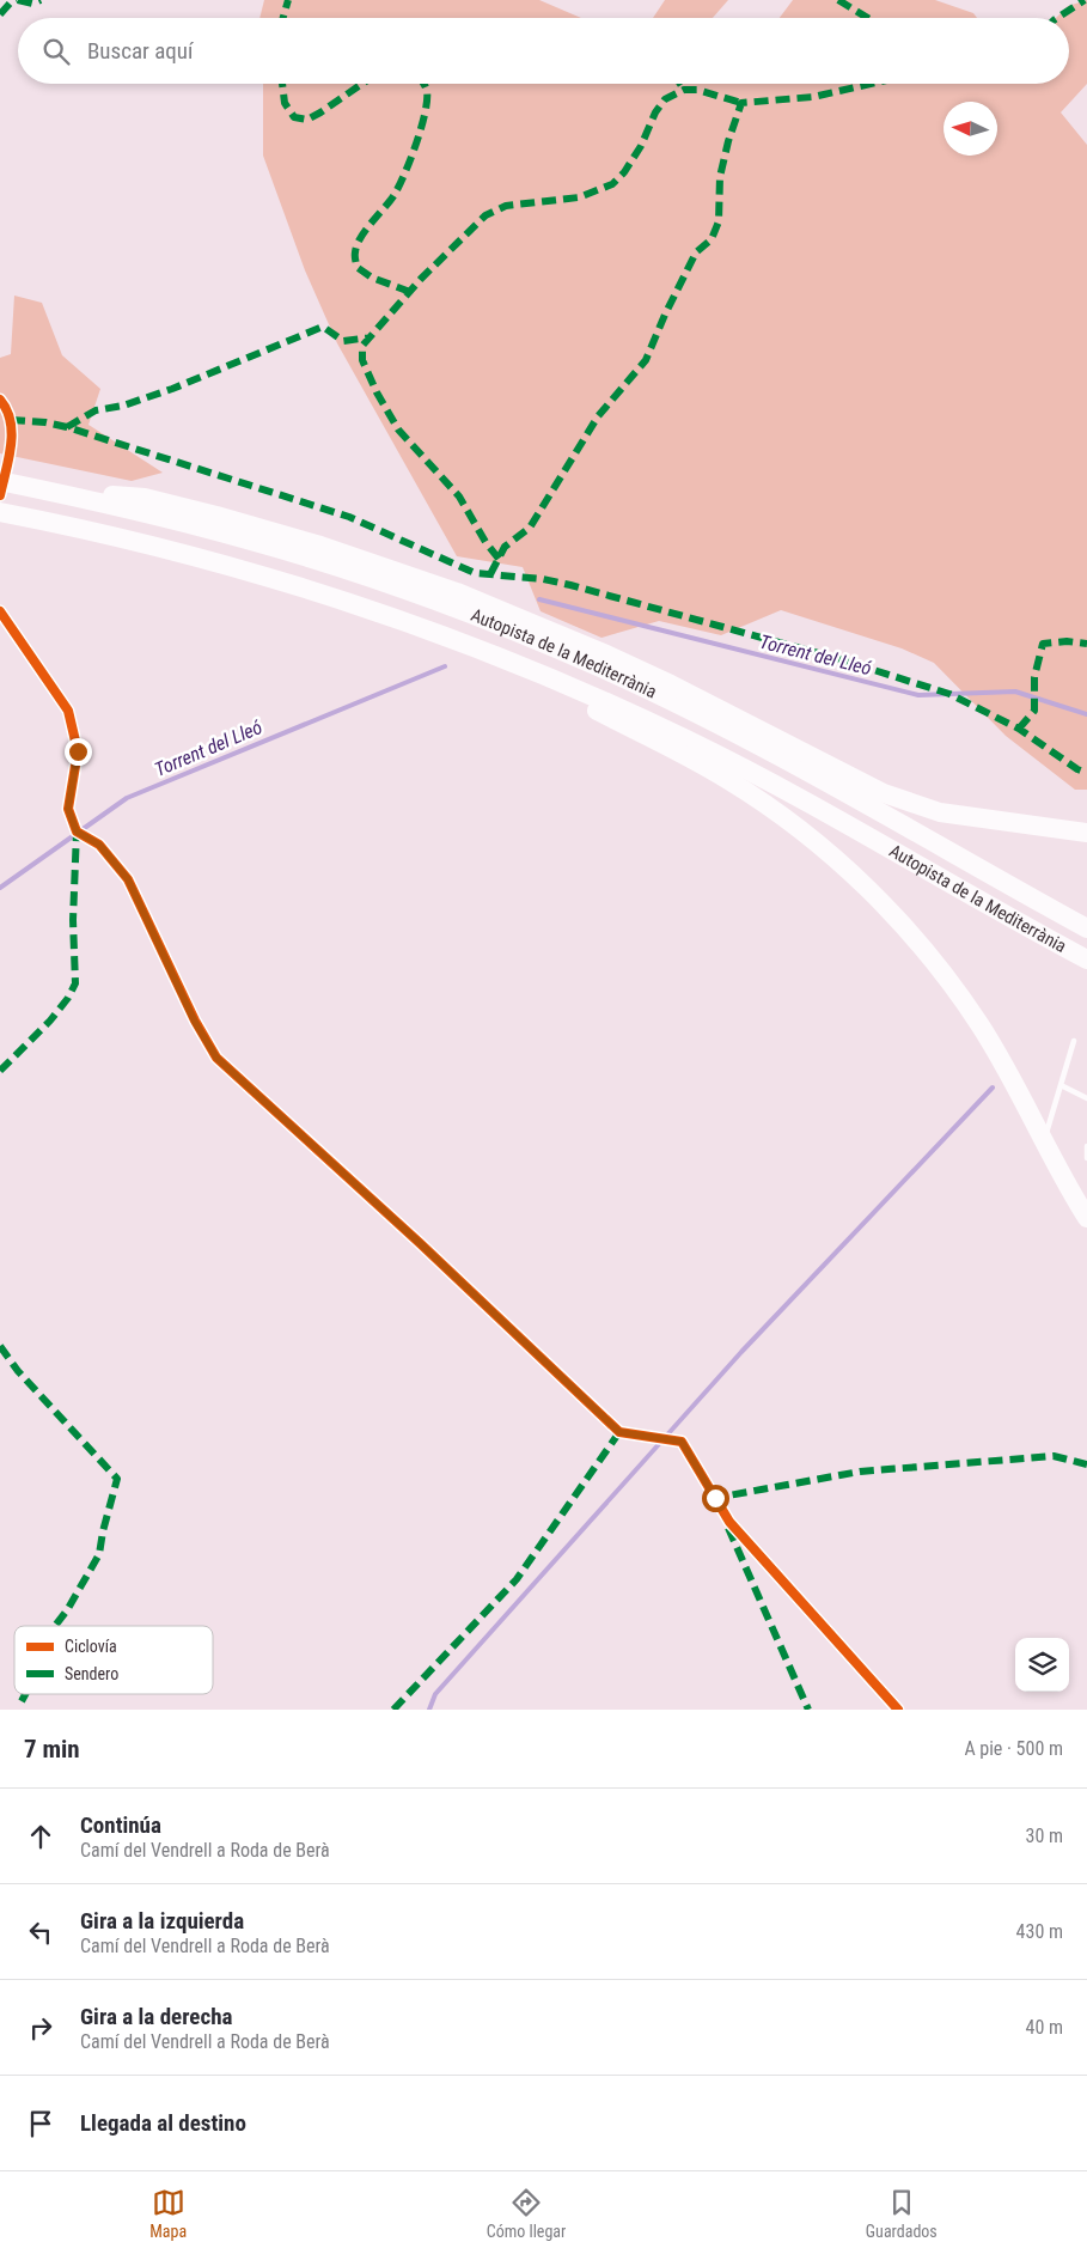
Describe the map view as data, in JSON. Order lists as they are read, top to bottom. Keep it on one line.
{"streets":{"highway":["Autopista de la Mediterrània"]},"water":["Torrent del Lleó"],"legend":["Ciclovía","Sendero"],"north":"left","page":{"search":"Buscar aquí","heading":["7 min","A pie · 500 m"],"list":[["Continúa","Camí del Vendrell a Roda de Berà","30 m"],["Gira a la izquierda","Camí del Vendrell a Roda de Berà","430 m"],["Gira a la derecha","Camí del Vendrell a Roda de Berà","40 m"],"Llegada al destino"],"nav":["Mapa","Cómo llegar","Guardados"]}}
